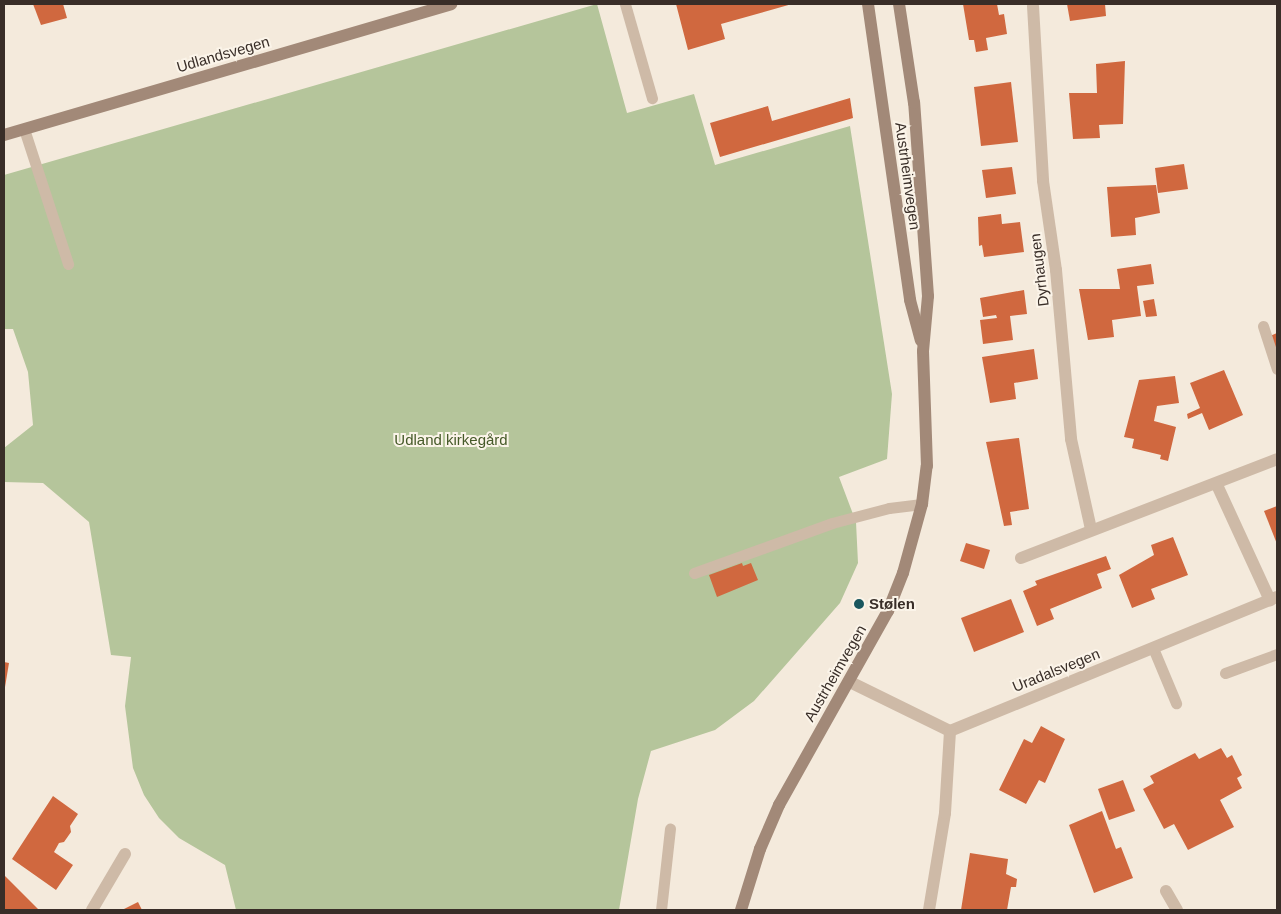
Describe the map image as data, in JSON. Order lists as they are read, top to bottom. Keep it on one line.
{"streets":{"main road":["Udlandsvegen","Austrheimvegen"],"street":["Dyrhaugen","Uradalsvegen"]},"parks":["Udland kirkegård"],"places":["Stølen"]}
